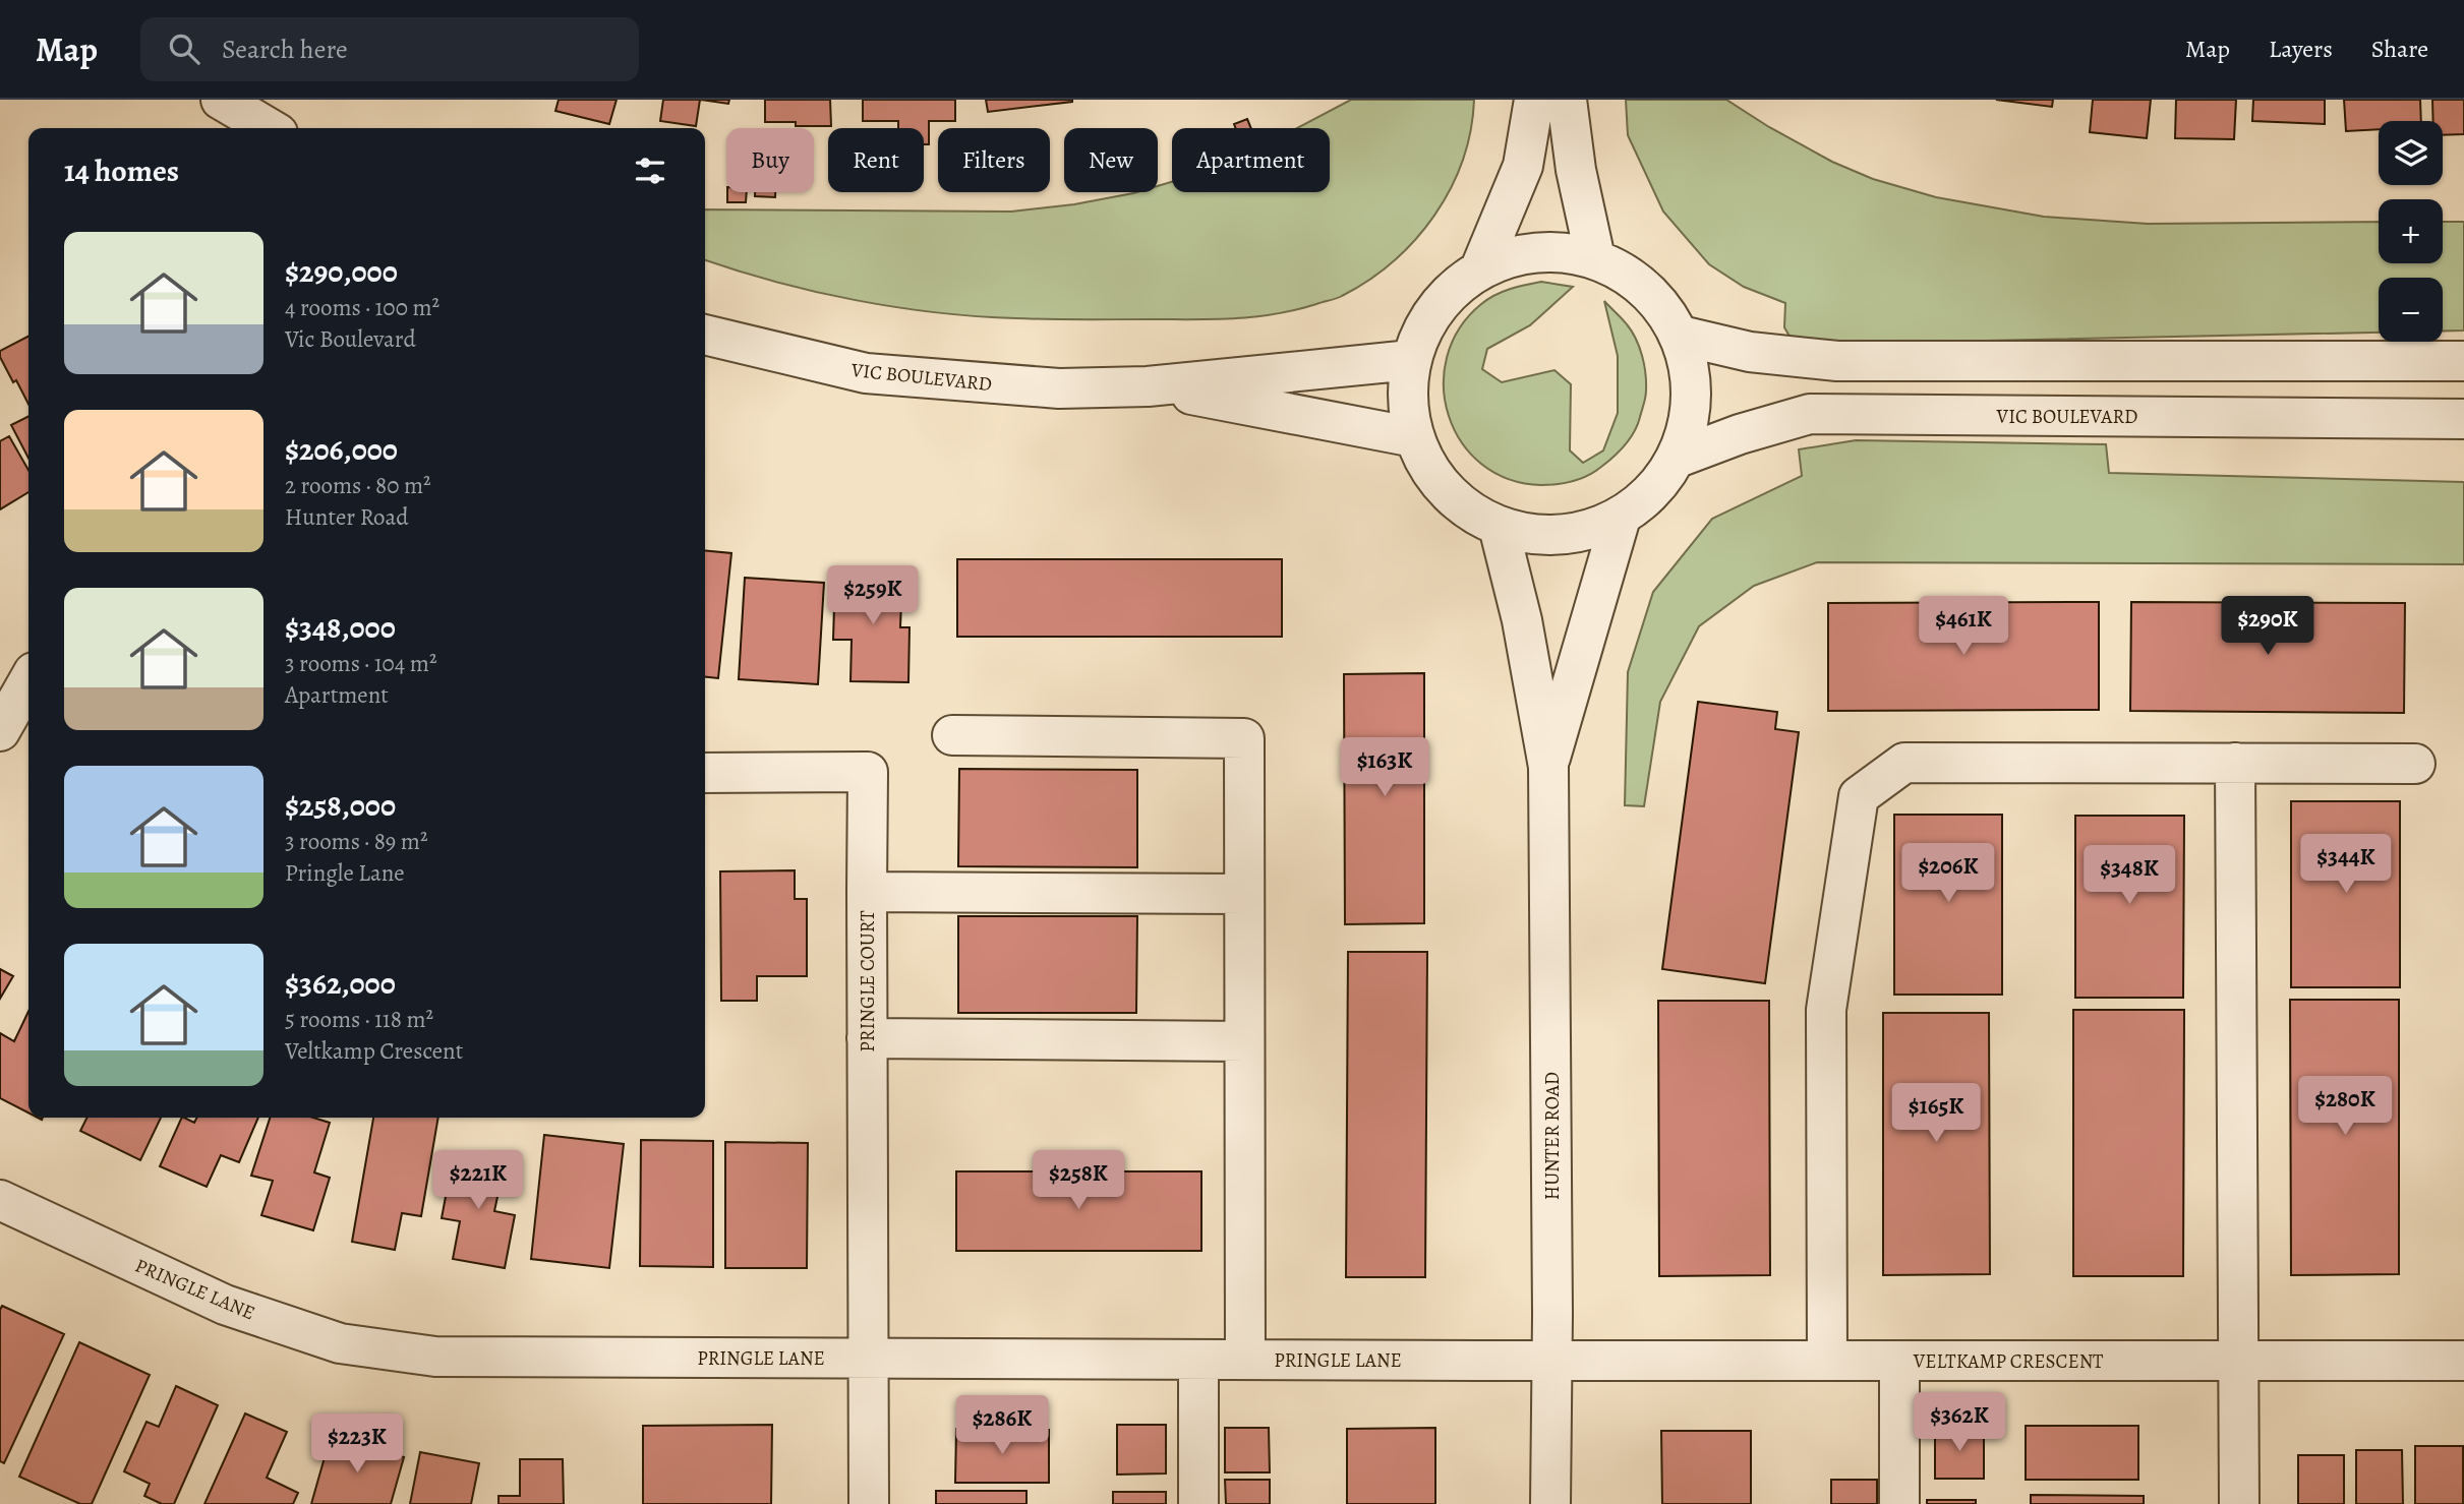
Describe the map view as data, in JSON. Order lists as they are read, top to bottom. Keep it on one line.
{"streets":{"street":["VIC BOULEVARD","PRINGLE COURT","HUNTER ROAD","PRINGLE LANE","VELTKAMP CRESCENT"]},"crossings":[["PRINGLE COURT","PRINGLE LANE"],["HUNTER ROAD","PRINGLE LANE"],["HUNTER ROAD","VELTKAMP CRESCENT"],["PRINGLE LANE","VELTKAMP CRESCENT"]],"page":{"header":"Map","search":"Search here","nav":["Map","Layers","Share"],"map_buttons":["+","−"],"chip":["Buy","Rent","Filters","New","Apartment"],"heading":"14 homes","list":[{"name":"$290,000","note":"4 rooms · 100 m² · Vic Boulevard"},{"name":"$206,000","note":"2 rooms · 80 m² · Hunter Road"},{"name":"$348,000","note":"3 rooms · 104 m² · Apartment"},{"name":"$258,000","note":"3 rooms · 89 m² · Pringle Lane"},{"name":"$362,000","note":"5 rooms · 118 m² · Veltkamp Crescent"}],"price":["$259K","$461K","$290K","$163K","$344K","$206K","$348K","$280K","$165K","$221K","$258K","$362K","$286K","$223K"]}}
